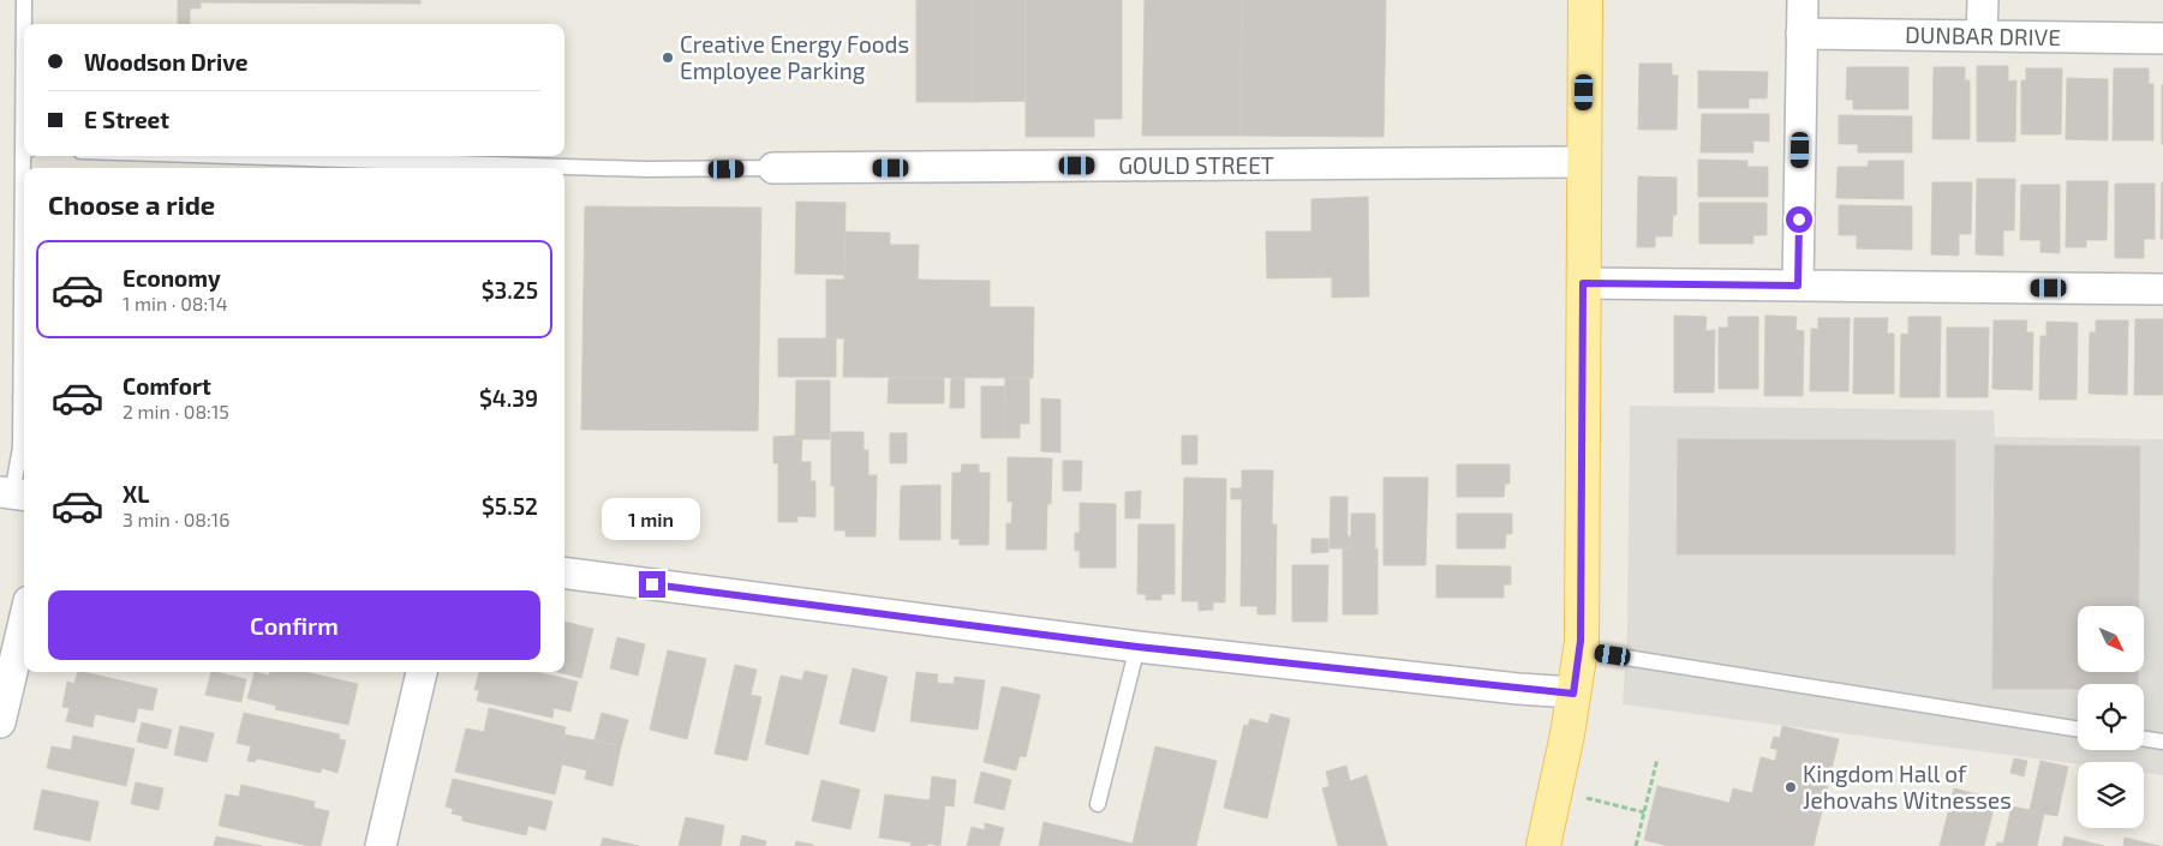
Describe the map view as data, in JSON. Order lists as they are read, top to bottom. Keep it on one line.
{"streets":{"street":["DUNBAR DRIVE","GOULD STREET"]},"places":["Creative Energy Foods Employee Parking","Kingdom Hall of Jehovahs Witnesses"],"north":"bottom right","page":{"banner":["Woodson Drive","E Street"],"heading":"Choose a ride","list":[{"name":"Economy","note":"1 min · 08:14","value":"$3.25"},{"name":"Comfort","note":"2 min · 08:15","value":"$4.39"},{"name":"XL","note":"3 min · 08:16","value":"$5.52"}],"bubble":"1 min","buttons":"Confirm"}}
